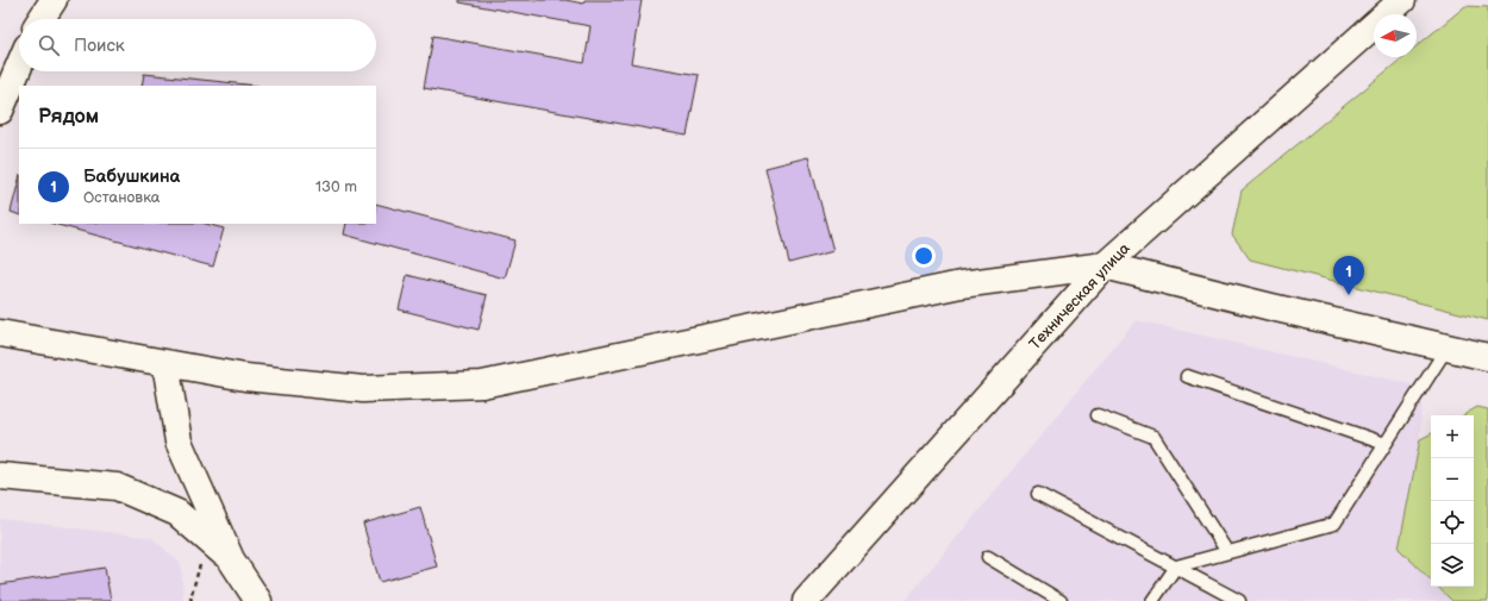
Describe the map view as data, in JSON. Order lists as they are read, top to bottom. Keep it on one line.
{"streets":{"street":["Техническая улица"]},"north":"left","page":{"search":"Поиск","heading":"Рядом","list":[{"mark":"1","name":"Бабушкина","note":"Остановка","value":"130 m"}],"pins":"1","map_buttons":["+","−"]}}
